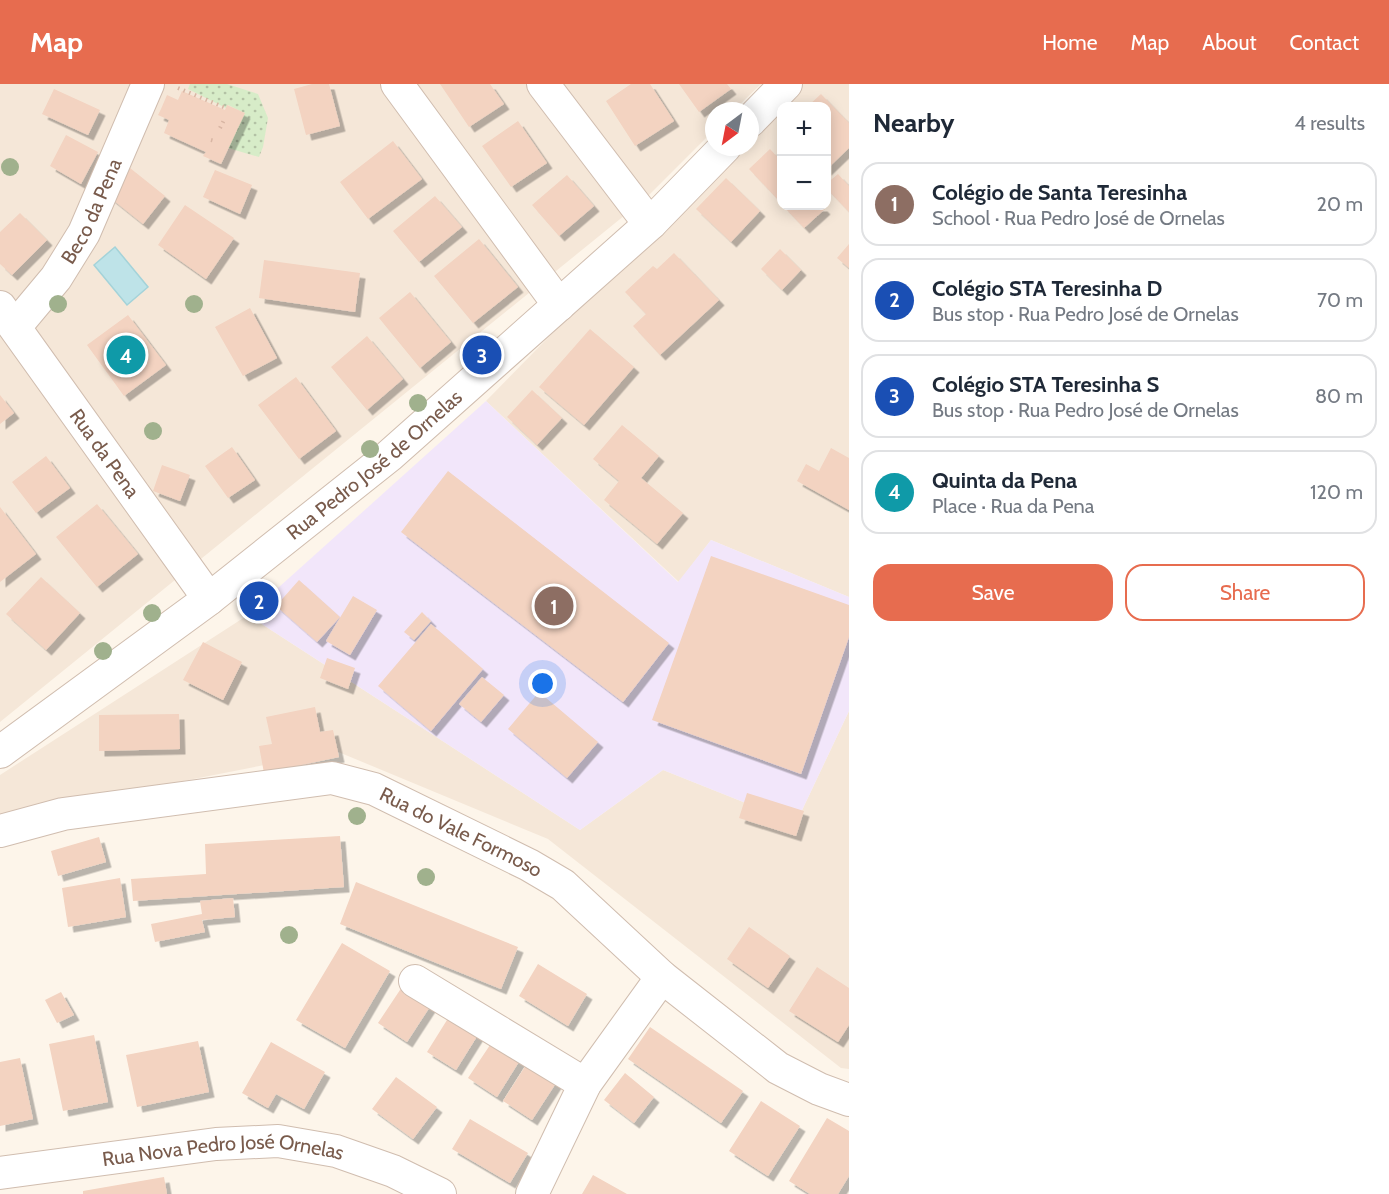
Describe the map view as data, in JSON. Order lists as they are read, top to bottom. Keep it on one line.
{"streets":{"street":["Beco da Pena","Rua da Pena","Rua Pedro José de Ornelas","Rua do Vale Formoso","Rua Nova Pedro José Ornelas"]},"crossings":[["Beco da Pena","Rua da Pena"],["Rua da Pena","Rua Pedro José de Ornelas"]],"north":"bottom left","page":{"header":"Map","nav":["Home","Map","About","Contact"],"heading":["Nearby","4 results"],"map_buttons":["+","−"],"list":[{"mark":"1","name":"Colégio de Santa Teresinha","note":"School · Rua Pedro José de Ornelas","value":"20 m"},{"mark":"2","name":"Colégio STA Teresinha D","note":"Bus stop · Rua Pedro José de Ornelas","value":"70 m"},{"mark":"3","name":"Colégio STA Teresinha S","note":"Bus stop · Rua Pedro José de Ornelas","value":"80 m"},{"mark":"4","name":"Quinta da Pena","note":"Place · Rua da Pena","value":"120 m"}],"pins":["3","4","2","1"],"buttons":["Save","Share"]}}
